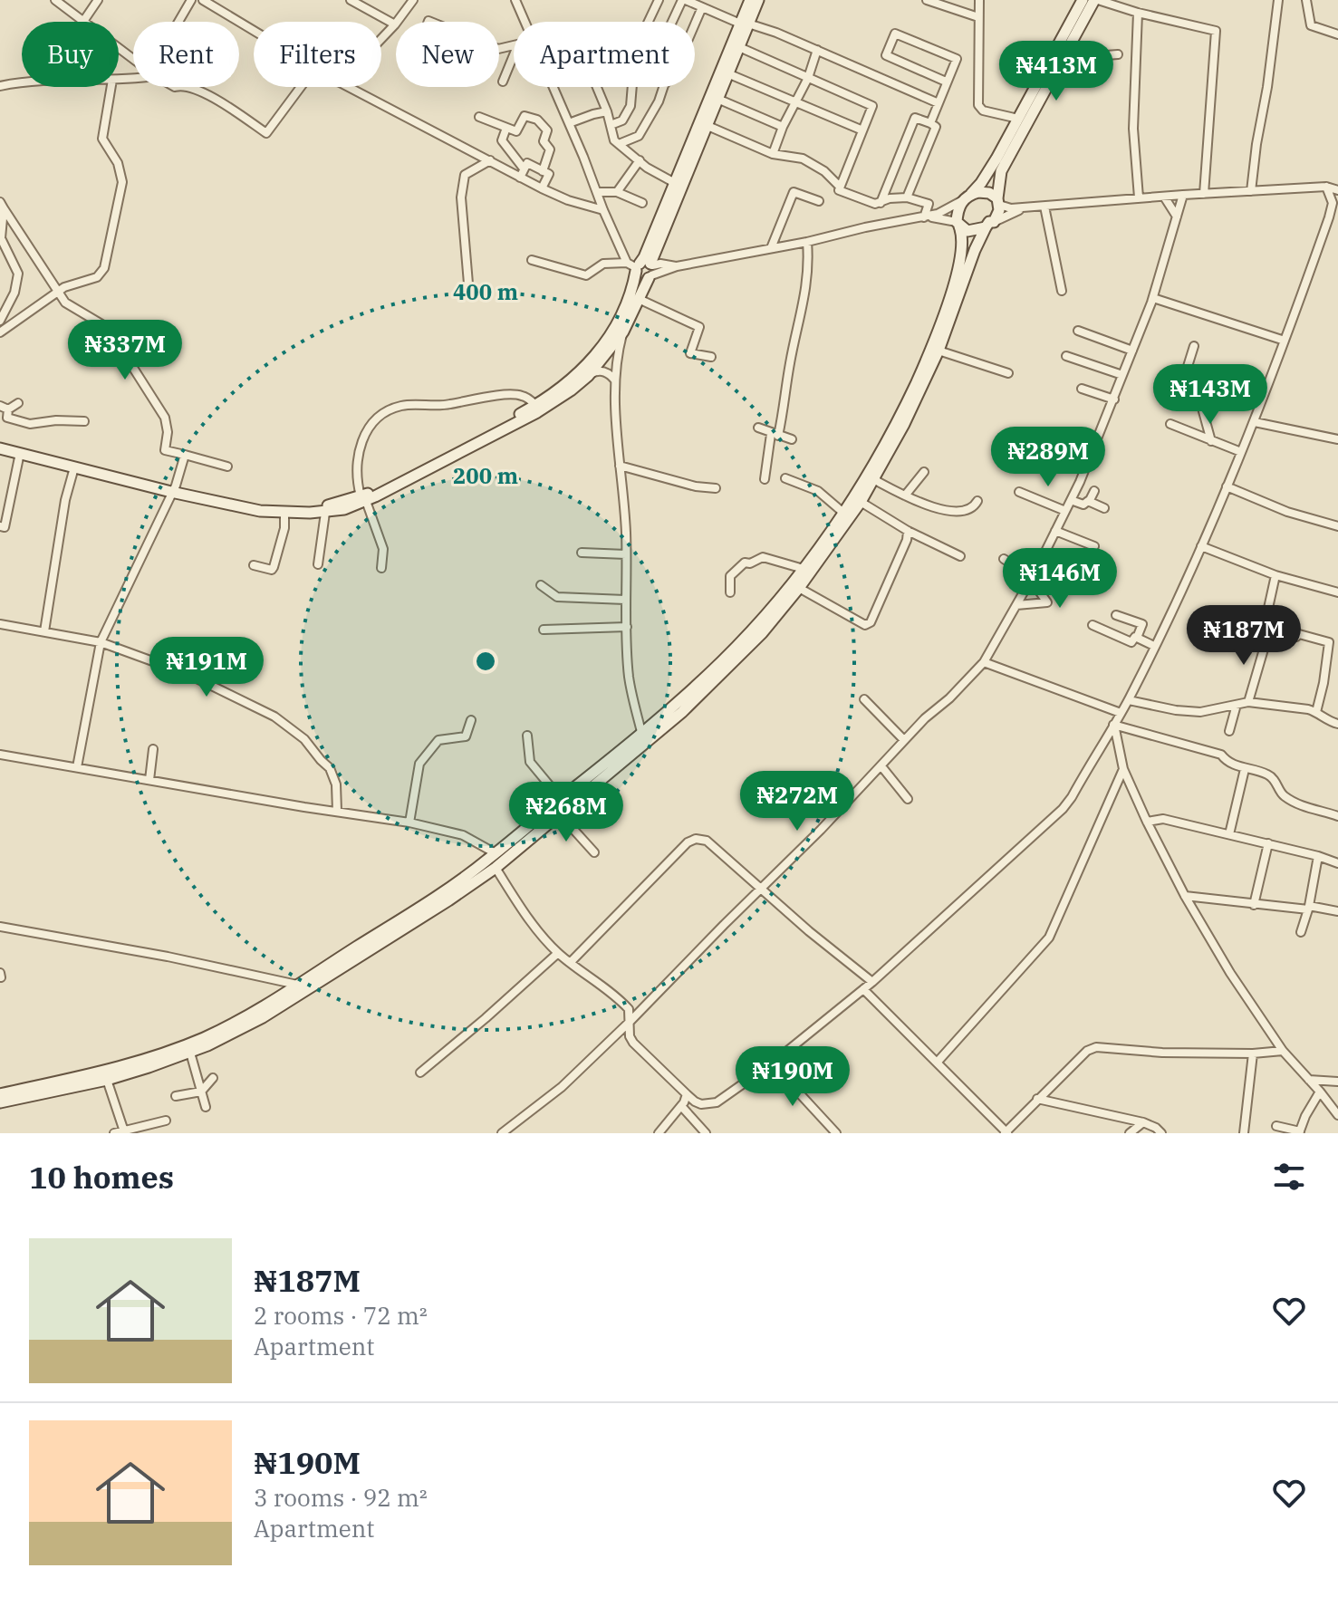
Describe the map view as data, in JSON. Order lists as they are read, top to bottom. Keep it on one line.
{"page":{"chip":["Buy","Rent","Filters","New","Apartment"],"price":["₦413M","₦337M","₦143M","₦289M","₦146M","₦187M","₦191M","₦272M","₦268M","₦190M"],"heading":"10 homes","list":[{"name":"₦187M","note":"2 rooms · 72 m² · Apartment"},{"name":"₦190M","note":"3 rooms · 92 m² · Apartment"}]},"rings":["400 m","200 m"]}
